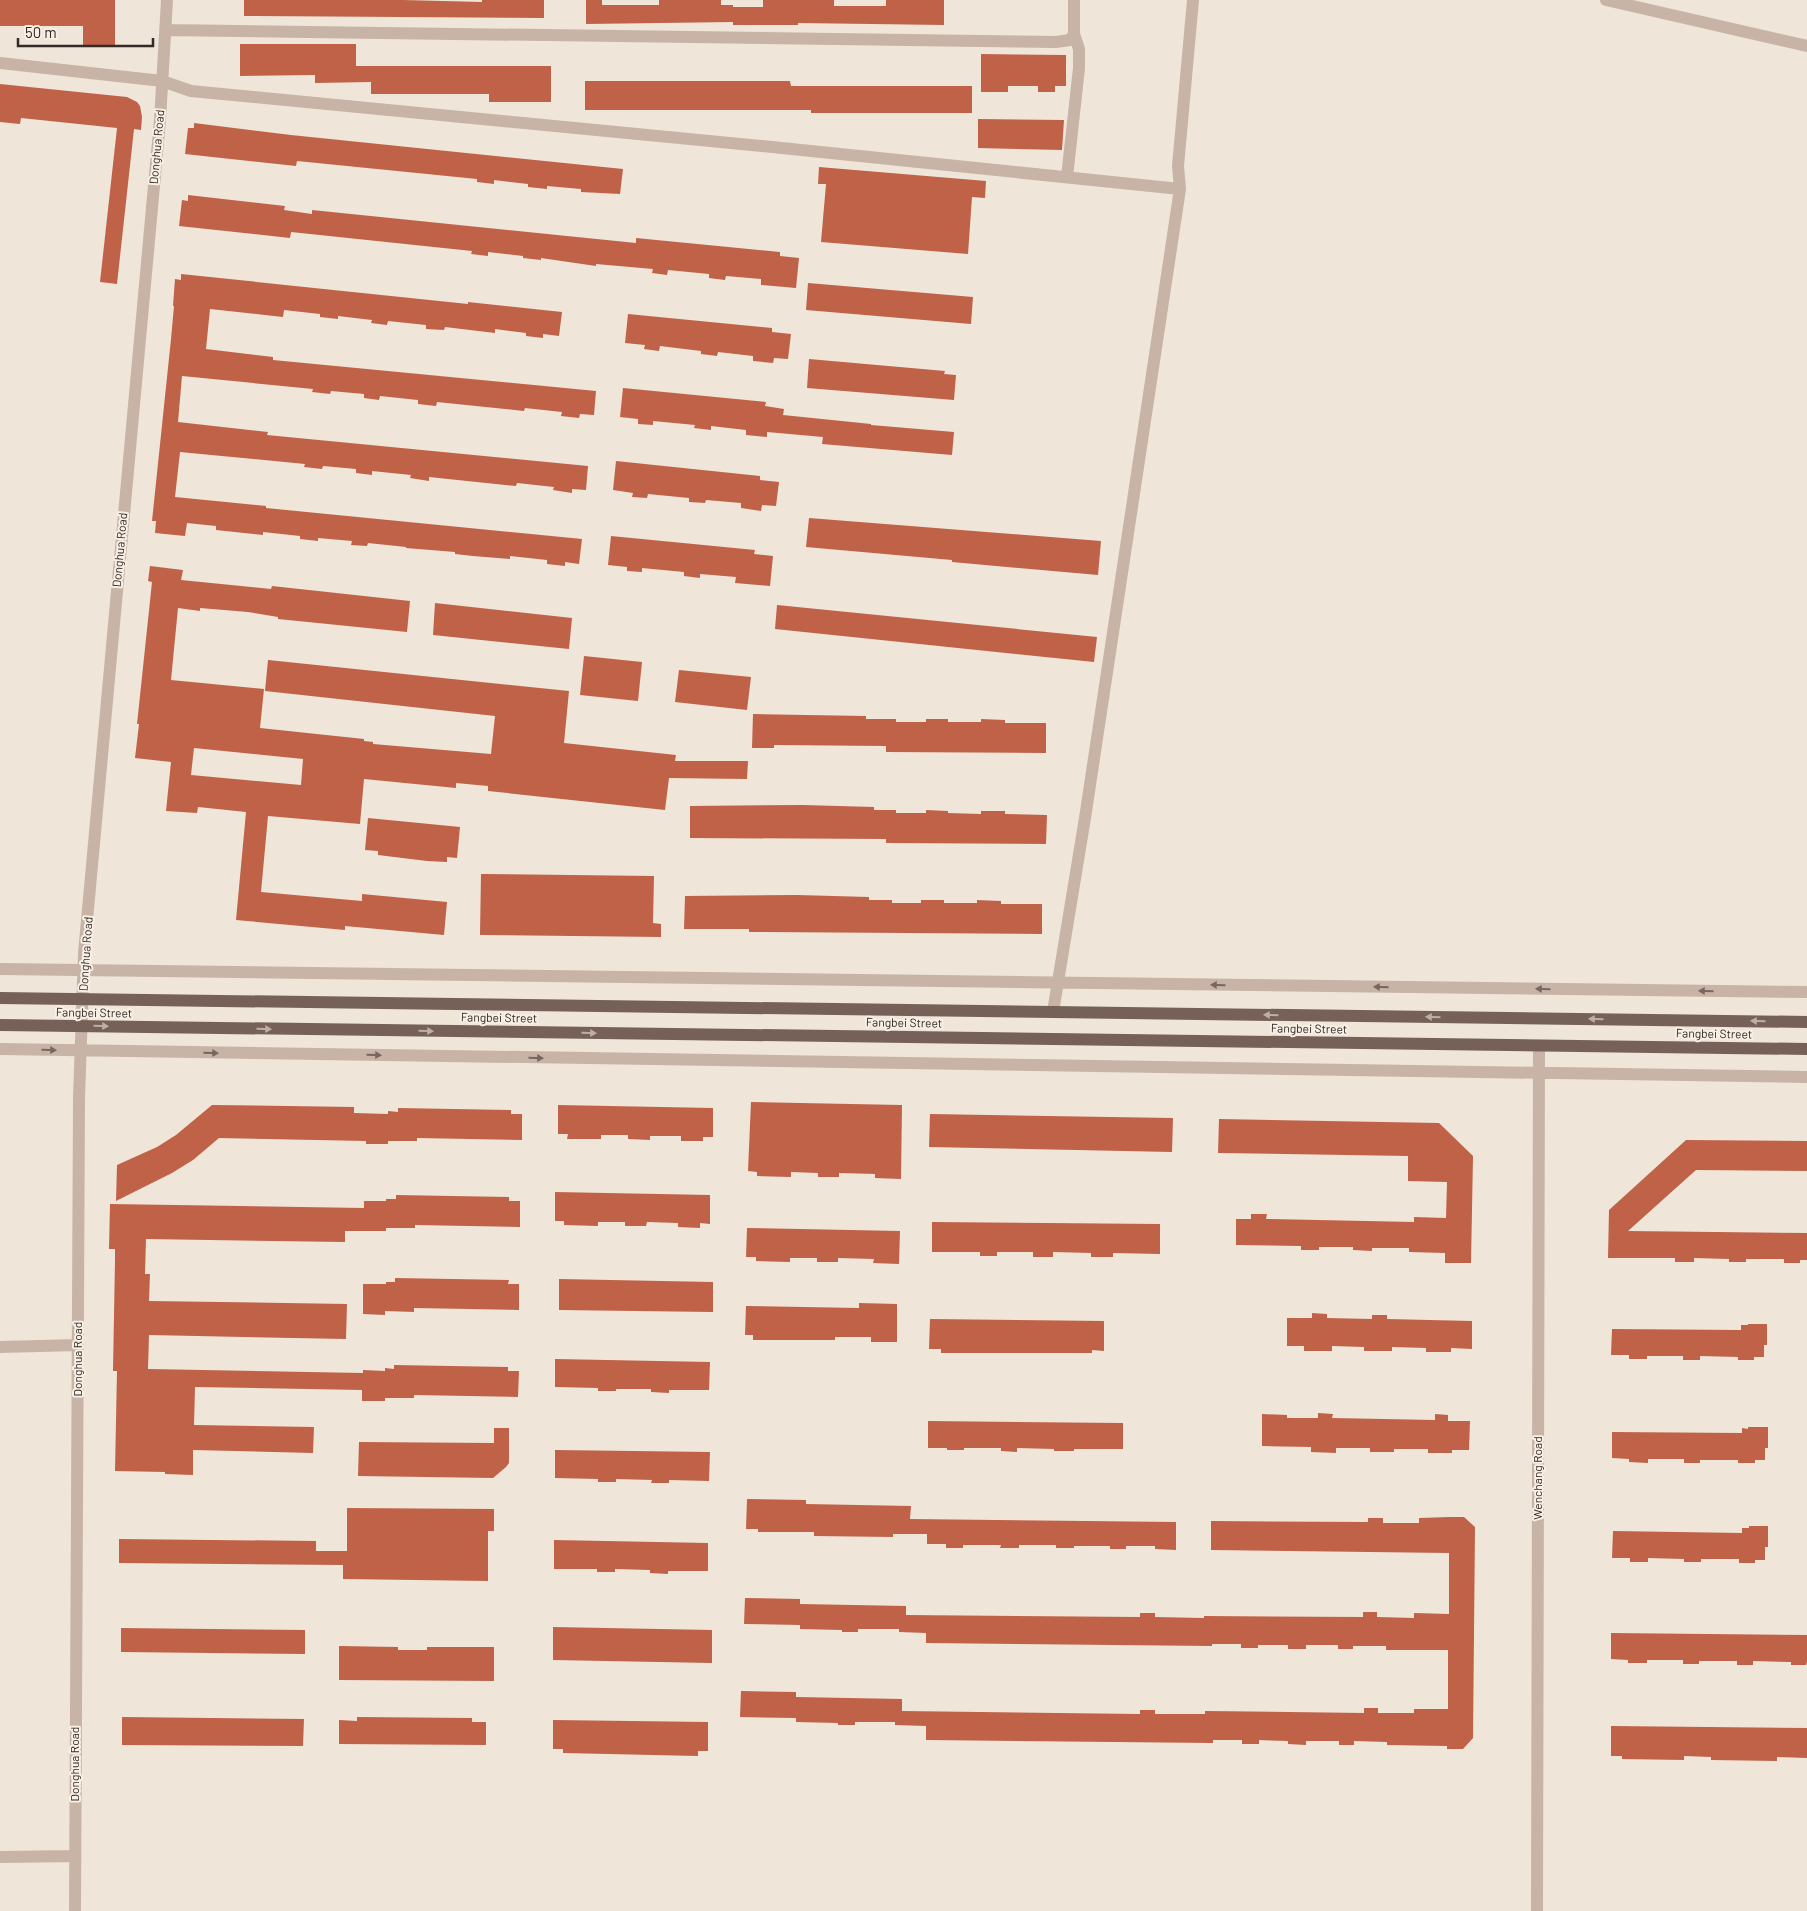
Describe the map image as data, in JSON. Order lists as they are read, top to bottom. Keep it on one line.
{"streets":{"main road":["Fangbei Street"],"street":["Donghua Road","Wenchang Road"]},"crossings":[["Donghua Road","Fangbei Street"],["Fangbei Street","Wenchang Road"]],"scale_bar":"50 m"}
